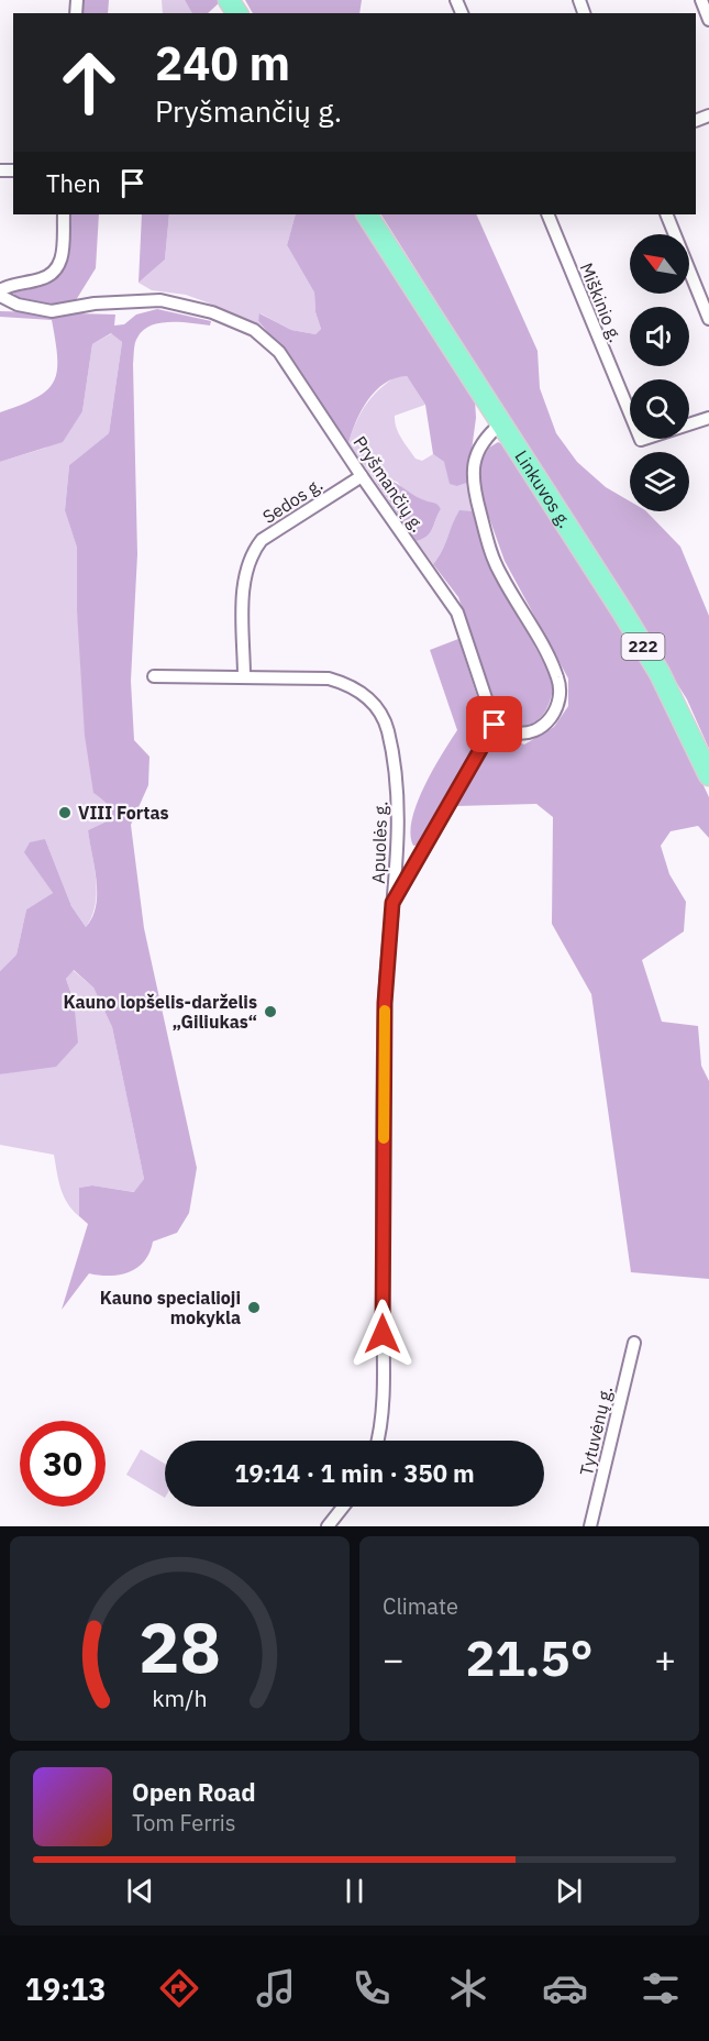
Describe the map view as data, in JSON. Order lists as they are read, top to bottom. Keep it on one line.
{"streets":{"main road":["Linkuvos g.","222"],"street":["Miškinio g.","Pryšmančių g.","Sedos g.","Apuolės g.","Tytuvėnų g."]},"crossings":[["Pryšmančių g.","Sedos g."],["Sedos g.","Apuolės g."]],"places":["VIII Fortas","Kauno lopšelis-darželis „Giliukas“","Kauno specialioji mokykla"],"north":"top left","page":{"turn":["240 m","Pryšmančių g."],"then":"Then","limit":"30","trip":"19:14 · 1 min · 350 m","tile":"Climate","heat":["−","21.5°","+"],"song":["Open Road","Tom Ferris"],"tabs":"19:13","gauge":["28","km/h"]}}
